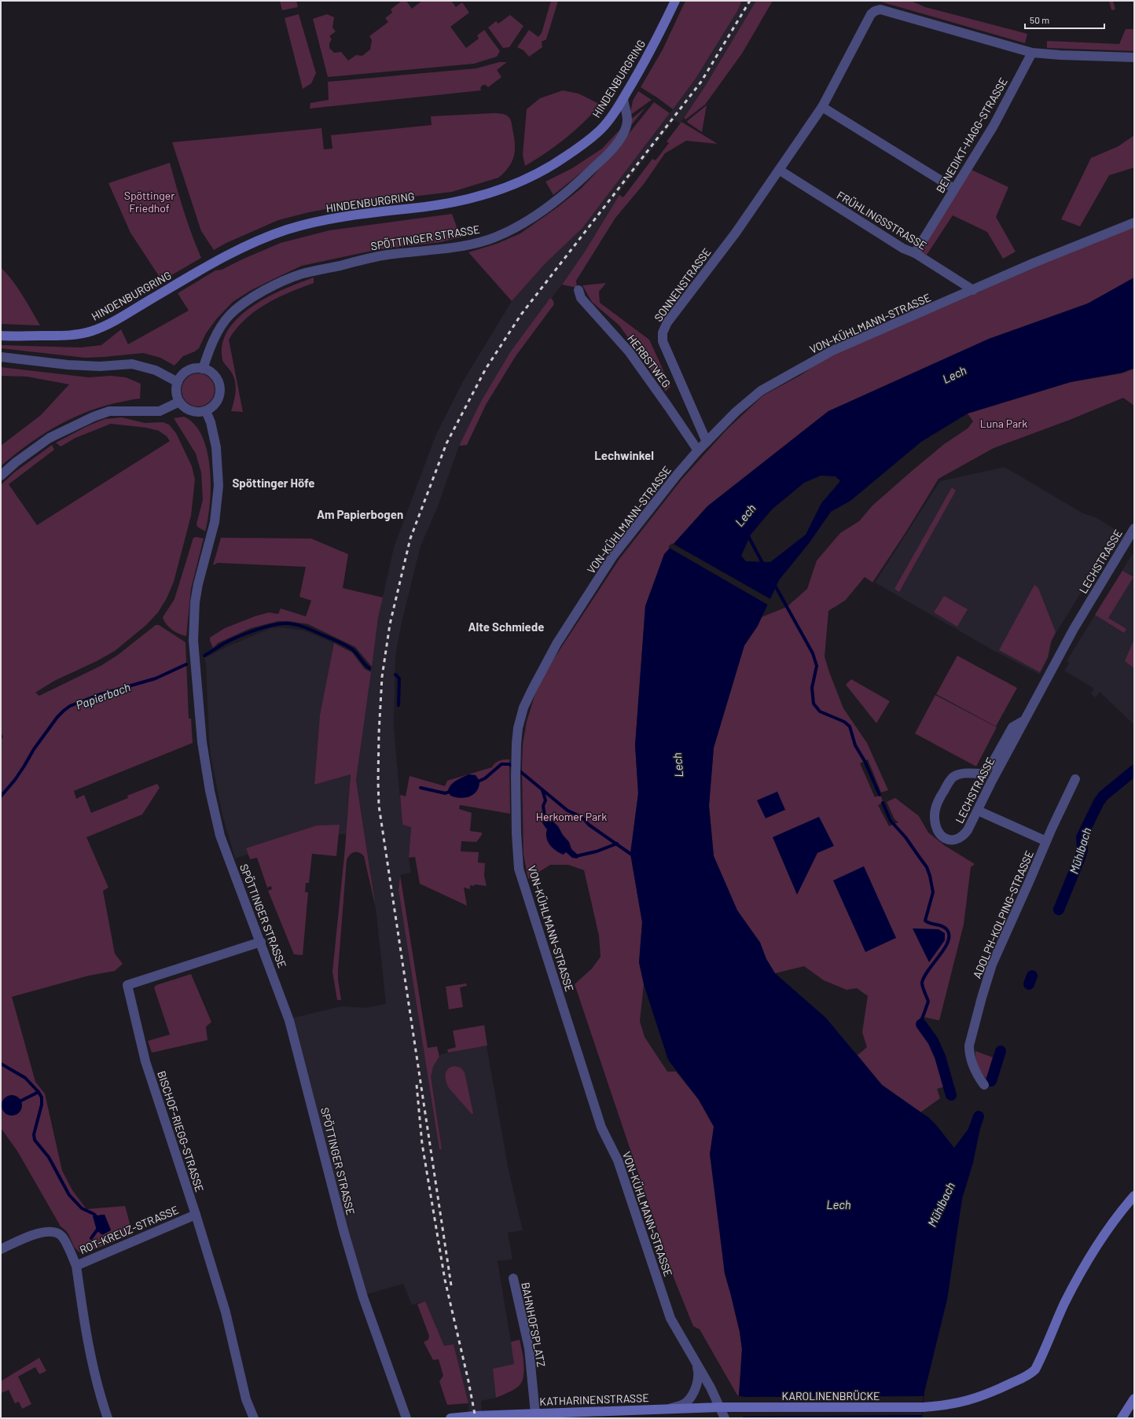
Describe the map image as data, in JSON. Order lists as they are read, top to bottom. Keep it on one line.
{"streets":{"main road":["HINDENBURGRING","KAROLINENBRÜCKE","KATHARINENSTRASSE"],"street":["BENEDIKT-HAGG-STRASSE","FRÜHLINGSSTRASSE","SPÖTTINGER STRASSE","SONNENSTRASSE","VON-KÜHLMANN-STRASSE","HERBSTWEG","LECHSTRASSE","ADOLPH-KOLPING-STRASSE","BISCHOF-RIEGG-STRASSE","ROT-KREUZ-STRASSE","BAHNHOFSPLATZ"]},"crossings":[["HINDENBURGRING","SPÖTTINGER STRASSE"],["BENEDIKT-HAGG-STRASSE","FRÜHLINGSSTRASSE"],["FRÜHLINGSSTRASSE","SONNENSTRASSE"],["FRÜHLINGSSTRASSE","VON-KÜHLMANN-STRASSE"],["SPÖTTINGER STRASSE","BISCHOF-RIEGG-STRASSE"],["SONNENSTRASSE","VON-KÜHLMANN-STRASSE"],["VON-KÜHLMANN-STRASSE","HERBSTWEG"],["VON-KÜHLMANN-STRASSE","KATHARINENSTRASSE"],["LECHSTRASSE","ADOLPH-KOLPING-STRASSE"],["BISCHOF-RIEGG-STRASSE","ROT-KREUZ-STRASSE"],["BAHNHOFSPLATZ","KATHARINENSTRASSE"],["KAROLINENBRÜCKE","KATHARINENSTRASSE"]],"districts":["Lechwinkel","Spöttinger Höfe","Am Papierbogen","Alte Schmiede"],"water":["Lech","Papierbach","Mühlbach"],"parks":["Spöttinger Friedhof","Luna Park","Herkomer Park"],"scale_bar":"50 m"}
